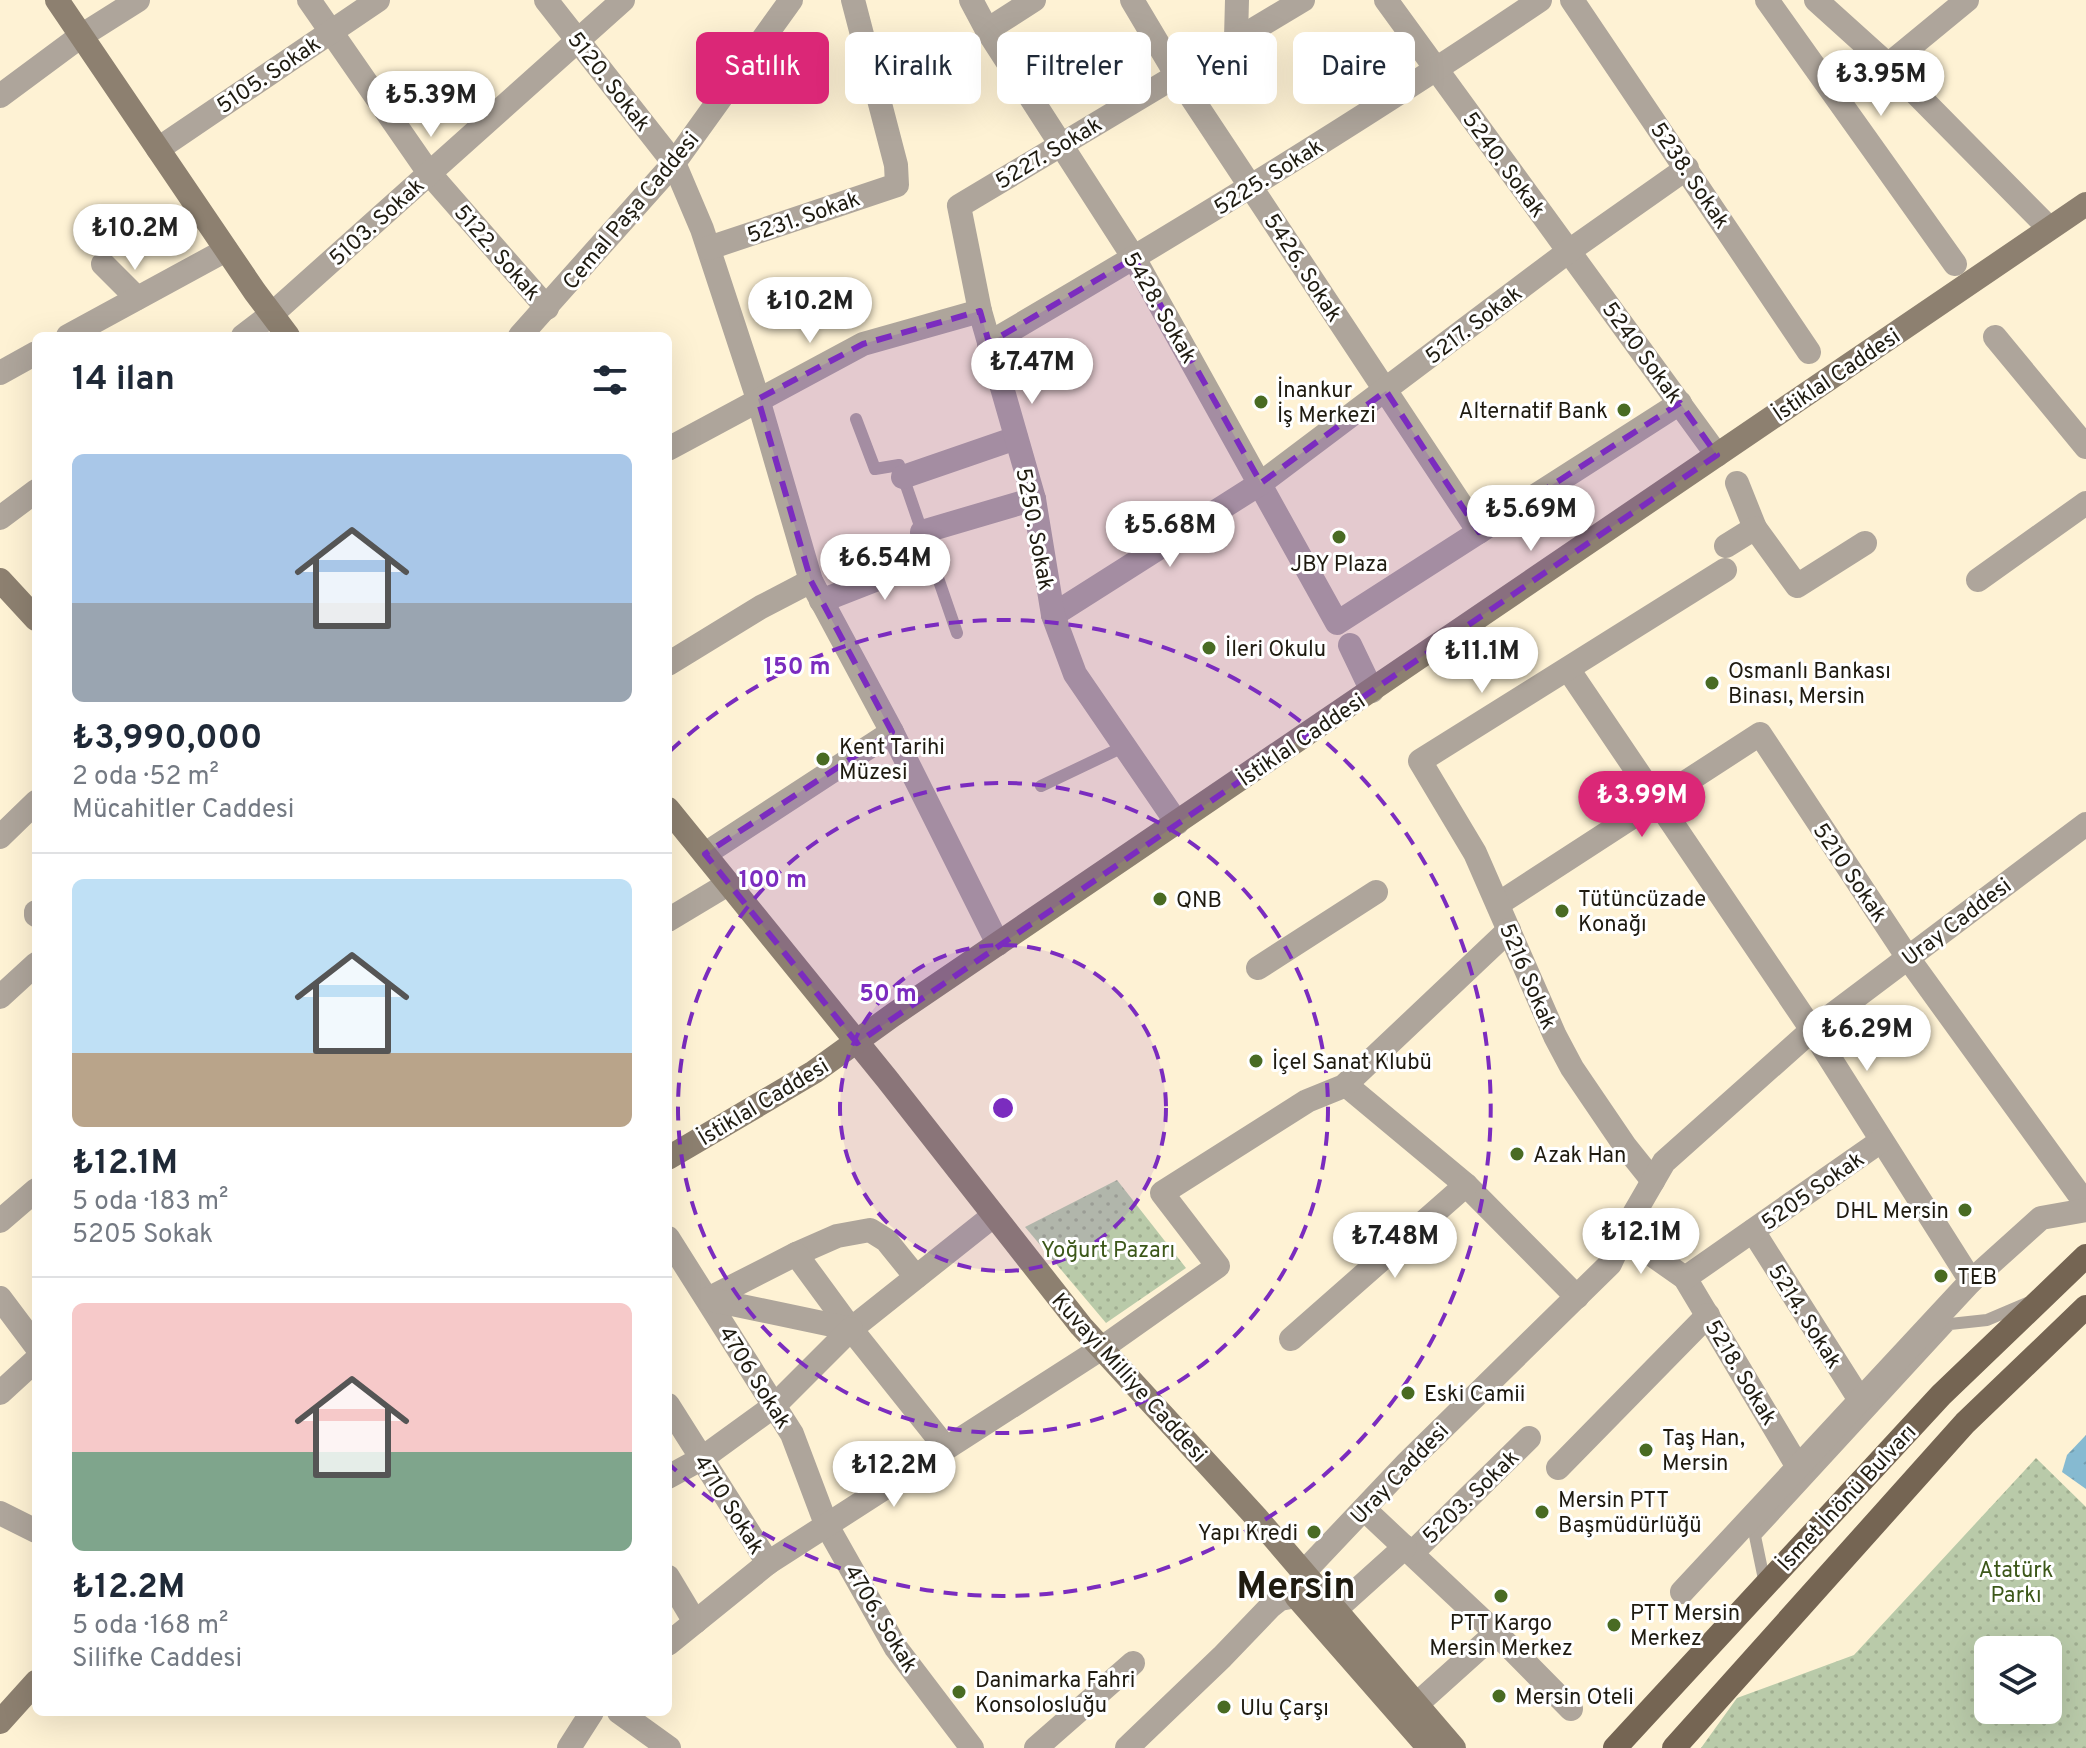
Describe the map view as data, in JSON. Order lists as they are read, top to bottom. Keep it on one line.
{"streets":{"main road":["İsmet İnönü Bulvarı"],"street":["5105. Sokak","5120. Sokak","5227. Sokak","5240. Sokak","5238. Sokak","5225. Sokak","Cemal Paşa Caddesi","5231. Sokak","5103. Sokak","5122. Sokak","5426. Sokak","5428. Sokak","5217. Sokak","5240 Sokak","İstiklal Caddesi","5250. Sokak","5210 Sokak","Uray Caddesi","5216 Sokak","5205 Sokak","5214. Sokak","5218. Sokak","4706 Sokak","Kuvayi Milliye Caddesi","5203. Sokak","4710 Sokak","4706. Sokak"]},"crossings":[["5105. Sokak","5122. Sokak"],["5120. Sokak","Cemal Paşa Caddesi"],["5120. Sokak","5231. Sokak"],["5120. Sokak","5103. Sokak"],["5120. Sokak","İstiklal Caddesi"],["5227. Sokak","5428. Sokak"],["5227. Sokak","5250. Sokak"],["5240. Sokak","5225. Sokak"],["5240. Sokak","5217. Sokak"],["5240. Sokak","5240 Sokak"],["5238. Sokak","5217. Sokak"],["5225. Sokak","5426. Sokak"],["5225. Sokak","5428. Sokak"],["5225. Sokak","5250. Sokak"],["Cemal Paşa Caddesi","5122. Sokak"],["5103. Sokak","5122. Sokak"],["5426. Sokak","5428. Sokak"],["5426. Sokak","5217. Sokak"],["5428. Sokak","5217. Sokak"],["5217. Sokak","5240 Sokak"],["5217. Sokak","5250. Sokak"],["5240 Sokak","İstiklal Caddesi"],["İstiklal Caddesi","5250. Sokak"],["İstiklal Caddesi","Kuvayi Milliye Caddesi"],["5210 Sokak","Uray Caddesi"],["Uray Caddesi","5216 Sokak"],["Uray Caddesi","Kuvayi Milliye Caddesi"],["5205 Sokak","5214. Sokak"],["5205 Sokak","5218. Sokak"],["4706 Sokak","4706. Sokak"],["Kuvayi Milliye Caddesi","5203. Sokak"]],"districts":["Mersin"],"parks":["Yoğurt Pazarı","Atatürk Parkı"],"places":["İnankur İş Merkezi","Alternatif Bank","JBY Plaza","İleri Okulu","Osmanlı Bankası Binası, Mersin","Kent Tarihi Müzesi","QNB","Tütüncüzade Konağı","İçel Sanat Klubü","Azak Han","DHL Mersin","TEB","Eski Camii","Taş Han, Mersin","Mersin PTT Başmüdürlüğü","Yapı Kredi","PTT Kargo Mersin Merkez","PTT Mersin Merkez","Danimarka Fahri Konsolosluğu","Mersin Oteli","Ulu Çarşı"],"page":{"chip":["Satılık","Kiralık","Filtreler","Yeni","Daire"],"price":["₺3.95M","₺5.39M","₺10.2M","₺10.2M","₺7.47M","₺5.69M","₺5.68M","₺6.54M","₺11.1M","₺3.99M","₺6.29M","₺12.1M","₺7.48M","₺12.2M"],"heading":"14 ilan","list":[{"name":"₺3,990,000","note":"2 oda · 52 m² · Mücahitler Caddesi"},{"name":"₺12.1M","note":"5 oda · 183 m² · 5205 Sokak"},{"name":"₺12.2M","note":"5 oda · 168 m² · Silifke Caddesi"}]},"rings":["150 m","100 m","50 m"]}
